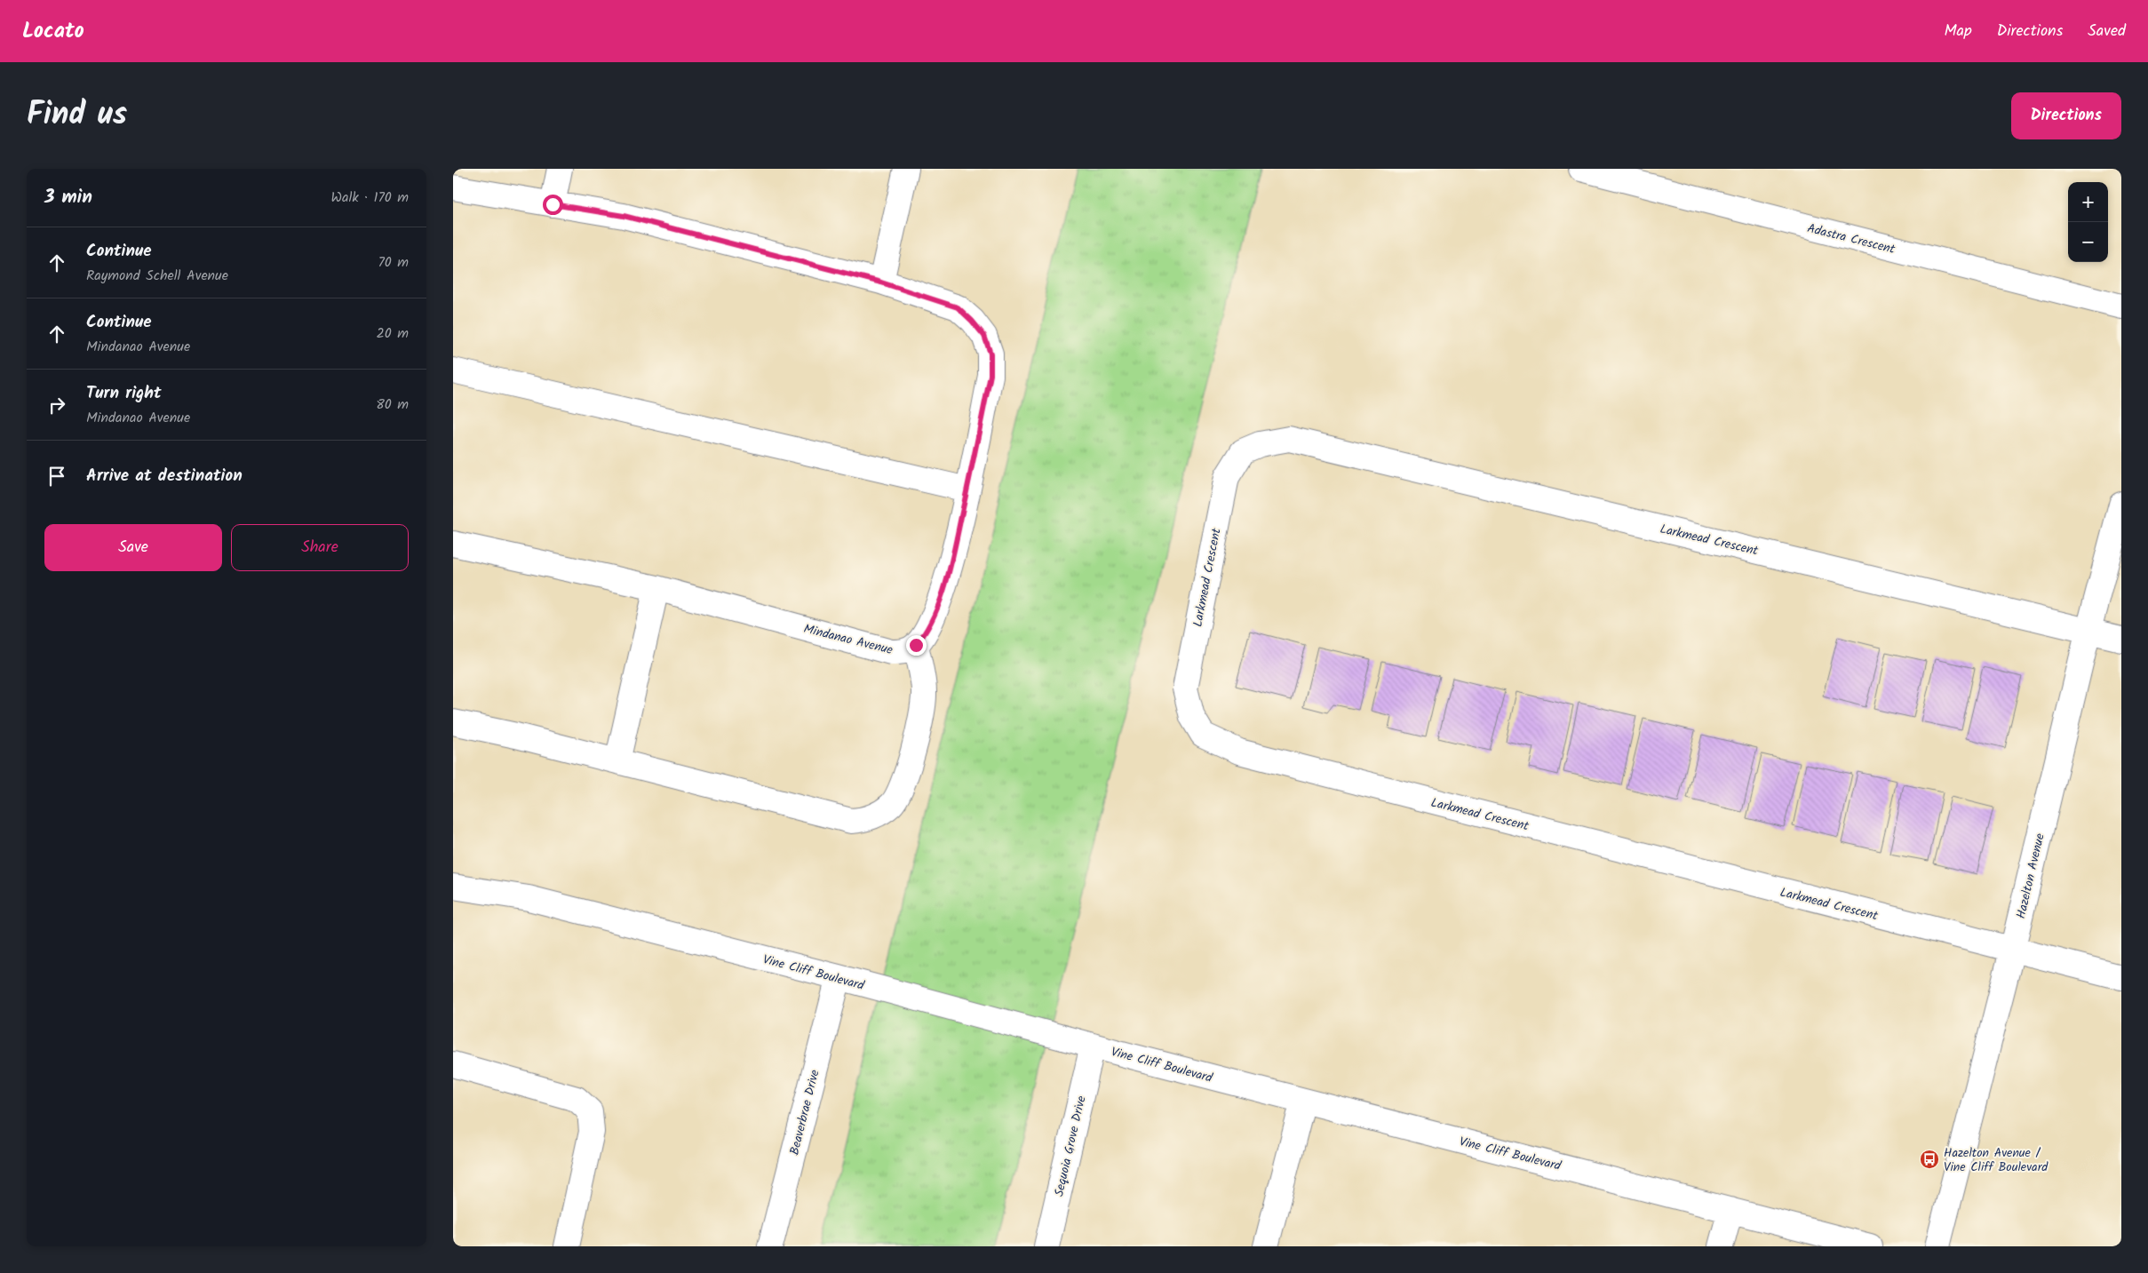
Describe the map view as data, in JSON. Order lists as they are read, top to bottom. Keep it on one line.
{"streets":{"street":["Adastra Crescent","Larkmead Crescent","Mindanao Avenue","Hazelton Avenue","Vine Cliff Boulevard","Beaverbrae Drive","Sequoia Grove Drive"]},"crossings":[["Larkmead Crescent","Hazelton Avenue"],["Vine Cliff Boulevard","Beaverbrae Drive"],["Vine Cliff Boulevard","Sequoia Grove Drive"]],"places":{"bus stop":["Hazelton Avenue / Vine Cliff Boulevard"]},"page":{"header":"Locato","nav":["Map","Directions","Saved"],"title":"Find us","buttons":["Directions",["Save","Share"]],"heading":["3 min","Walk · 170 m"],"map_buttons":["+","−"],"list":[["Continue","Raymond Schell Avenue","70 m"],["Continue","Mindanao Avenue","20 m"],["Turn right","Mindanao Avenue","80 m"],"Arrive at destination"]}}
